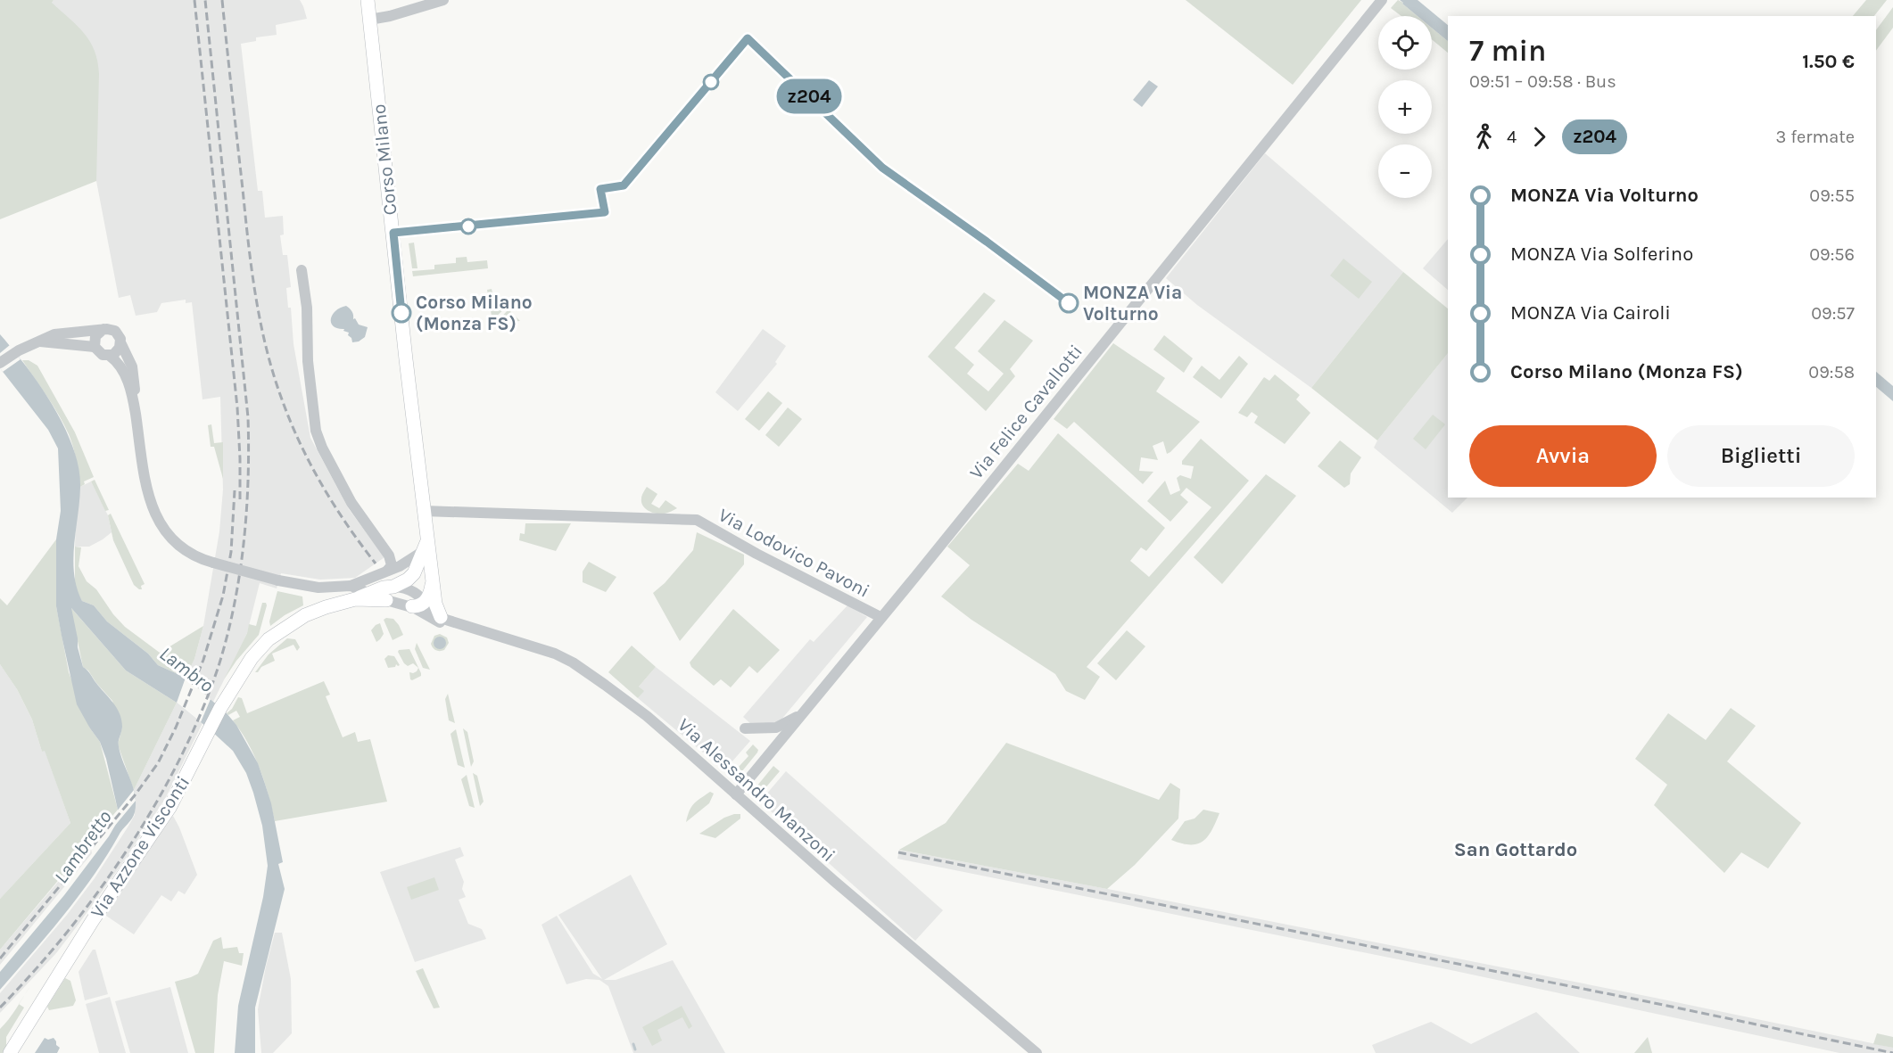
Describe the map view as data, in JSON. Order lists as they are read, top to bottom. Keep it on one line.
{"streets":{"main road":["Corso Milano","Via Azzone Visconti"],"street":["Via Felice Cavallotti","Via Lodovico Pavoni","Via Alessandro Manzoni"]},"crossings":[["Corso Milano","Via Lodovico Pavoni"],["Via Felice Cavallotti","Via Lodovico Pavoni"],["Via Felice Cavallotti","Via Alessandro Manzoni"],["Via Alessandro Manzoni","Via Azzone Visconti"]],"districts":["San Gottardo"],"water":["Lambro","Lambretto"],"places":["MONZA Via Volturno","Corso Milano (Monza FS)"],"lines":["bus line z204"],"page":{"on_map":"z204","map_buttons":["+","−"],"heading":["7 min","09:51 – 09:58 · Bus","1.50 €"],"legs":["4","z204","3 fermate"],"list":[{"name":"MONZA Via Volturno","value":"09:55"},{"name":"MONZA Via Solferino","value":"09:56"},{"name":"MONZA Via Cairoli","value":"09:57"},{"name":"Corso Milano (Monza FS)","value":"09:58"}],"buttons":["Avvia","Biglietti"]}}
